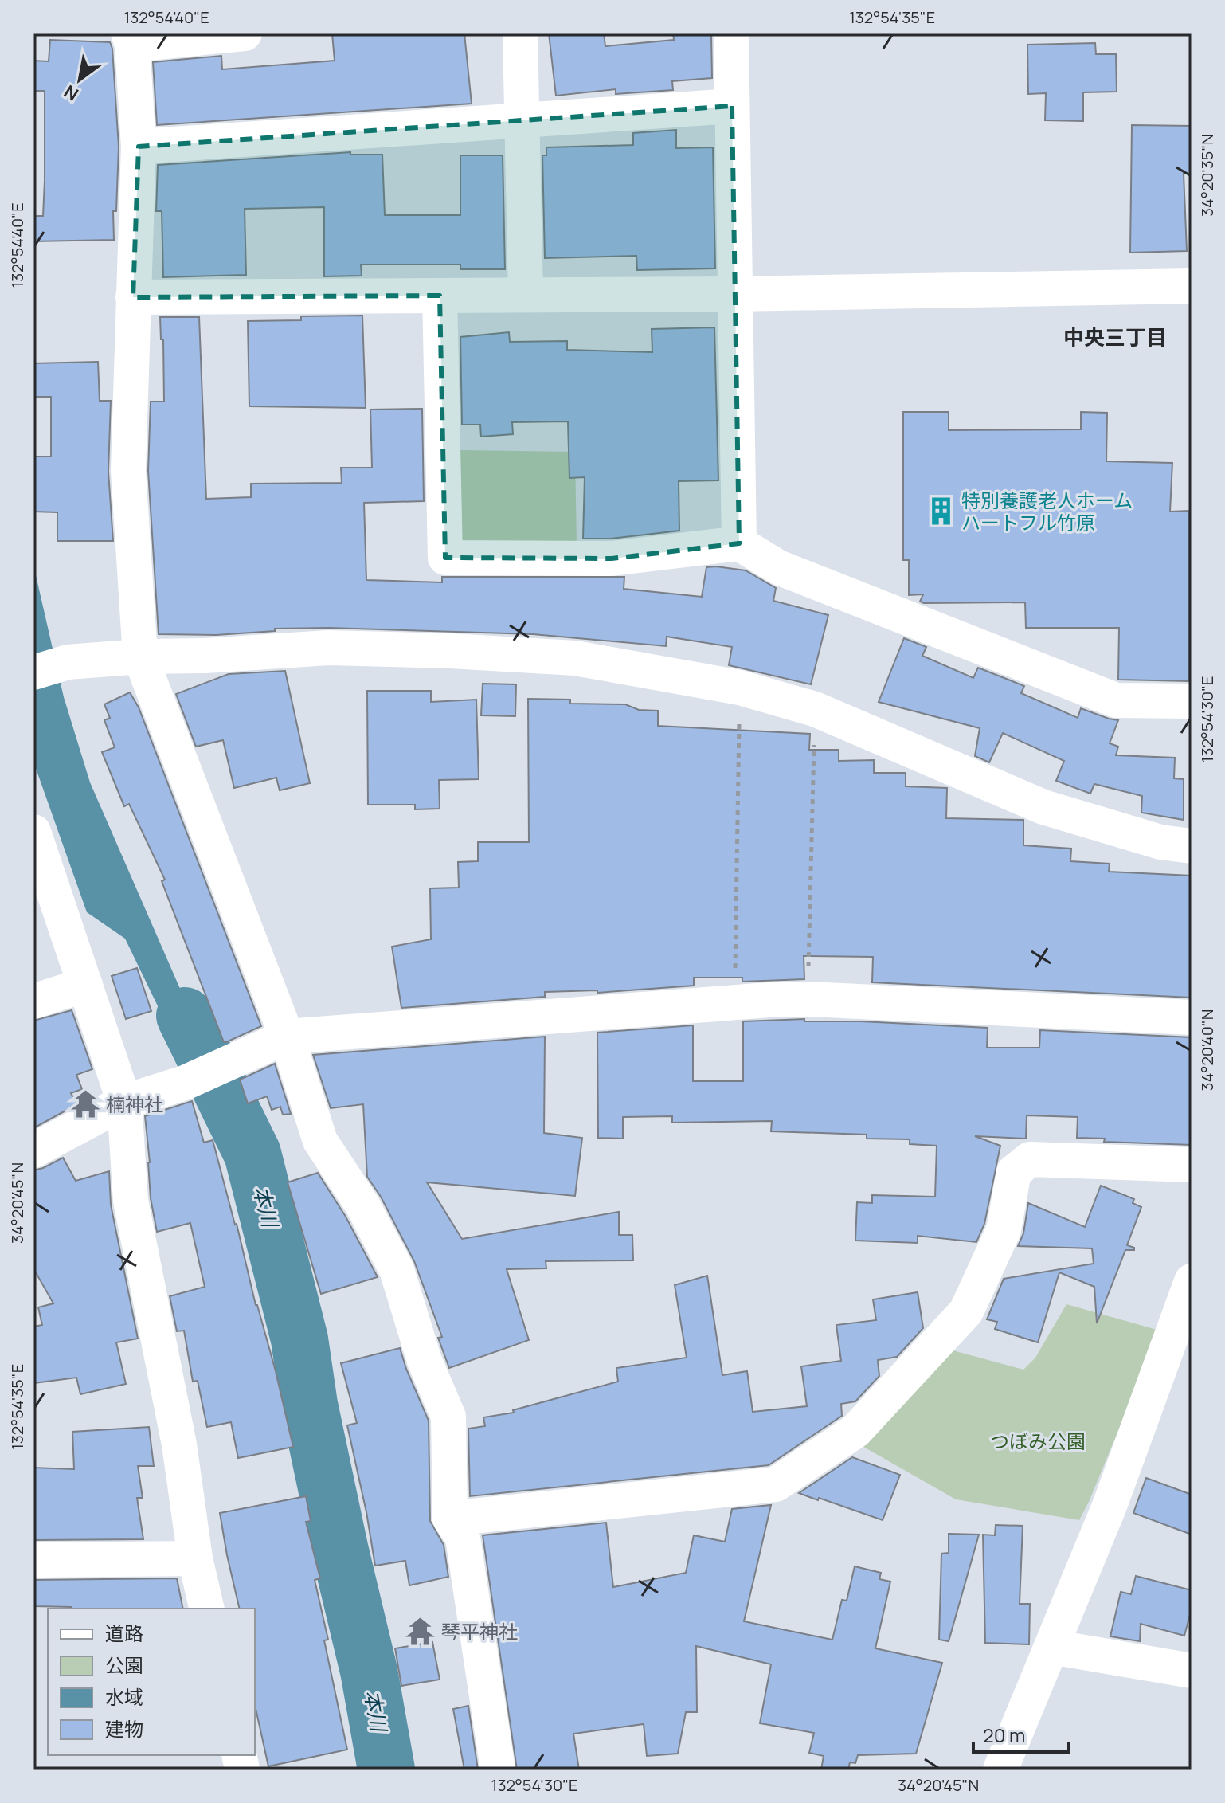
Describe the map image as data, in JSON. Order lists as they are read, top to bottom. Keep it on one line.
{"districts":["中央三丁目"],"water":["本川"],"parks":["つぼみ公園"],"places":{"building":["特別養護老人ホーム ハートフル竹原"],"temple":["楠神社","琴平神社"]},"legend":["道路","公園","水域","建物"],"scale_bar":"20 m","north":"bottom left","coordinates":["132°54'40\"E","132°54'35\"E","34°20'35\"N","132°54'30\"E","34°20'40\"N","34°20'45\"N"]}
